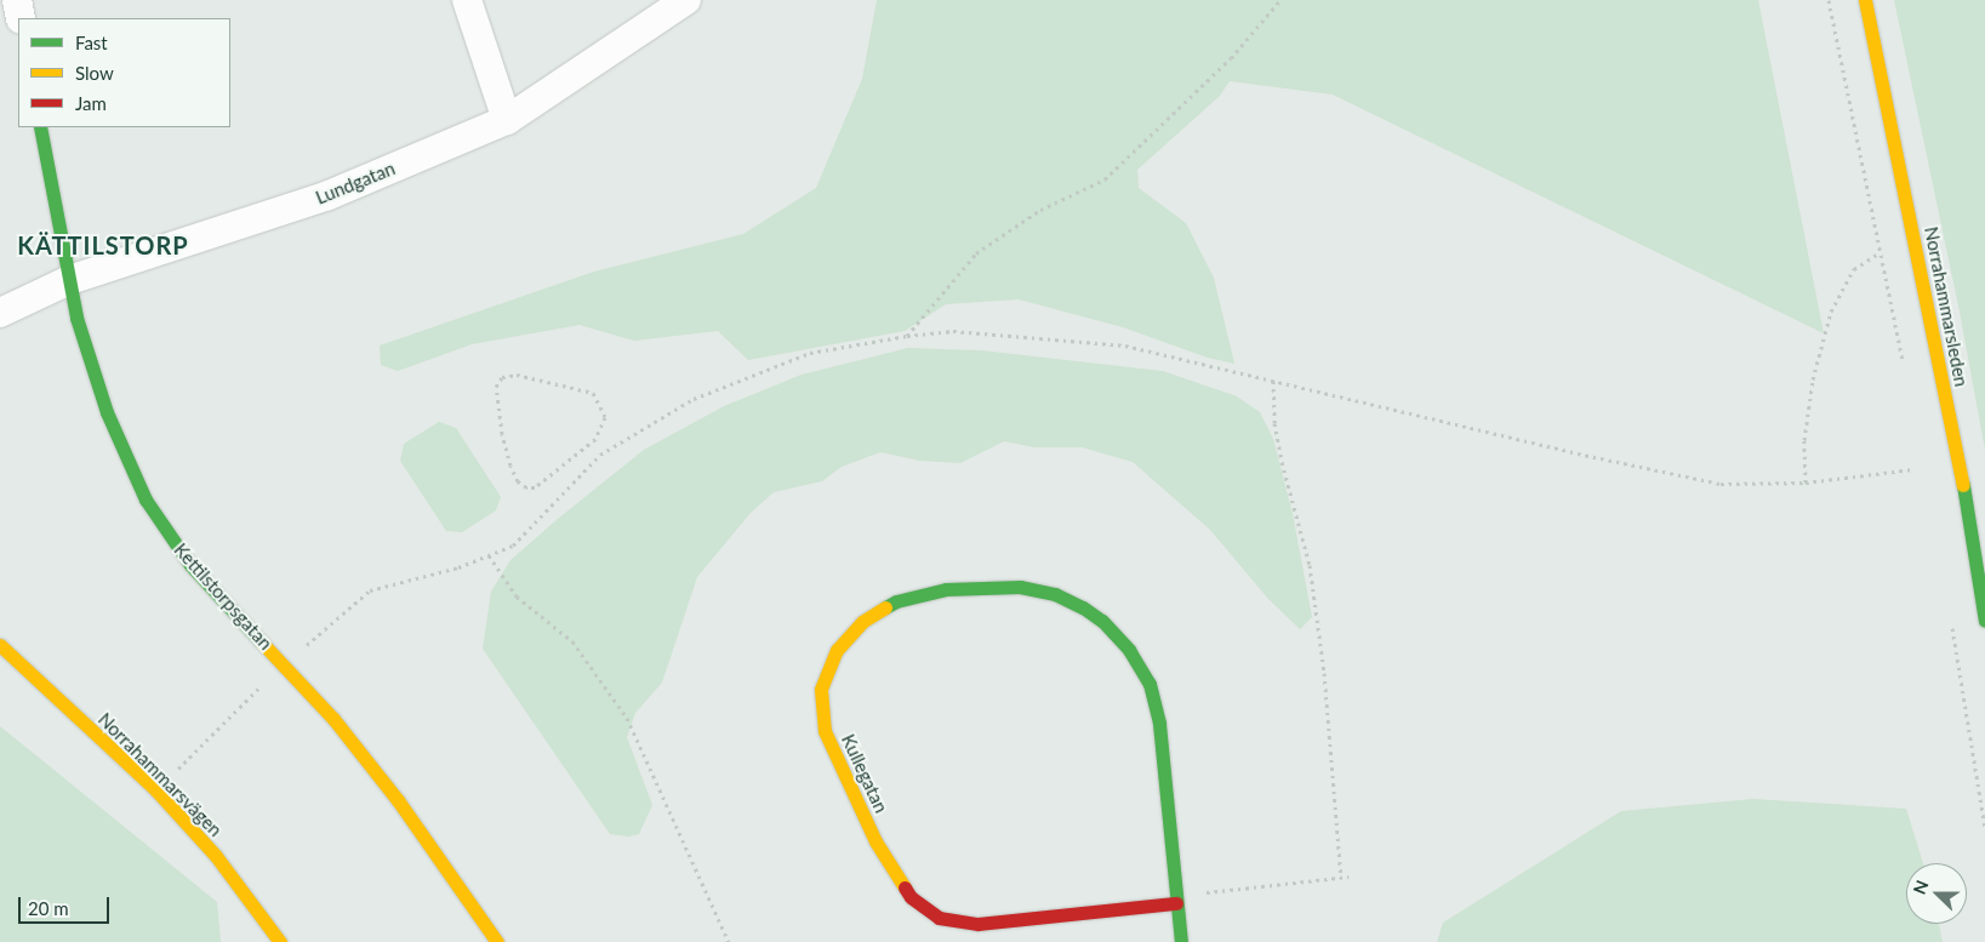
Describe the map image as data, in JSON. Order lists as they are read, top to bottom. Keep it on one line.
{"streets":{"street":["Lundgatan","Norrahammarsleden","Kettilstorpsgatan","Kullegatan","Norrahammarsvägen"]},"crossings":[["Lundgatan","Kettilstorpsgatan"]],"districts":["KÄTTILSTORP"],"legend":["Fast","Slow","Jam"],"scale_bar":"20 m","north":"left"}
